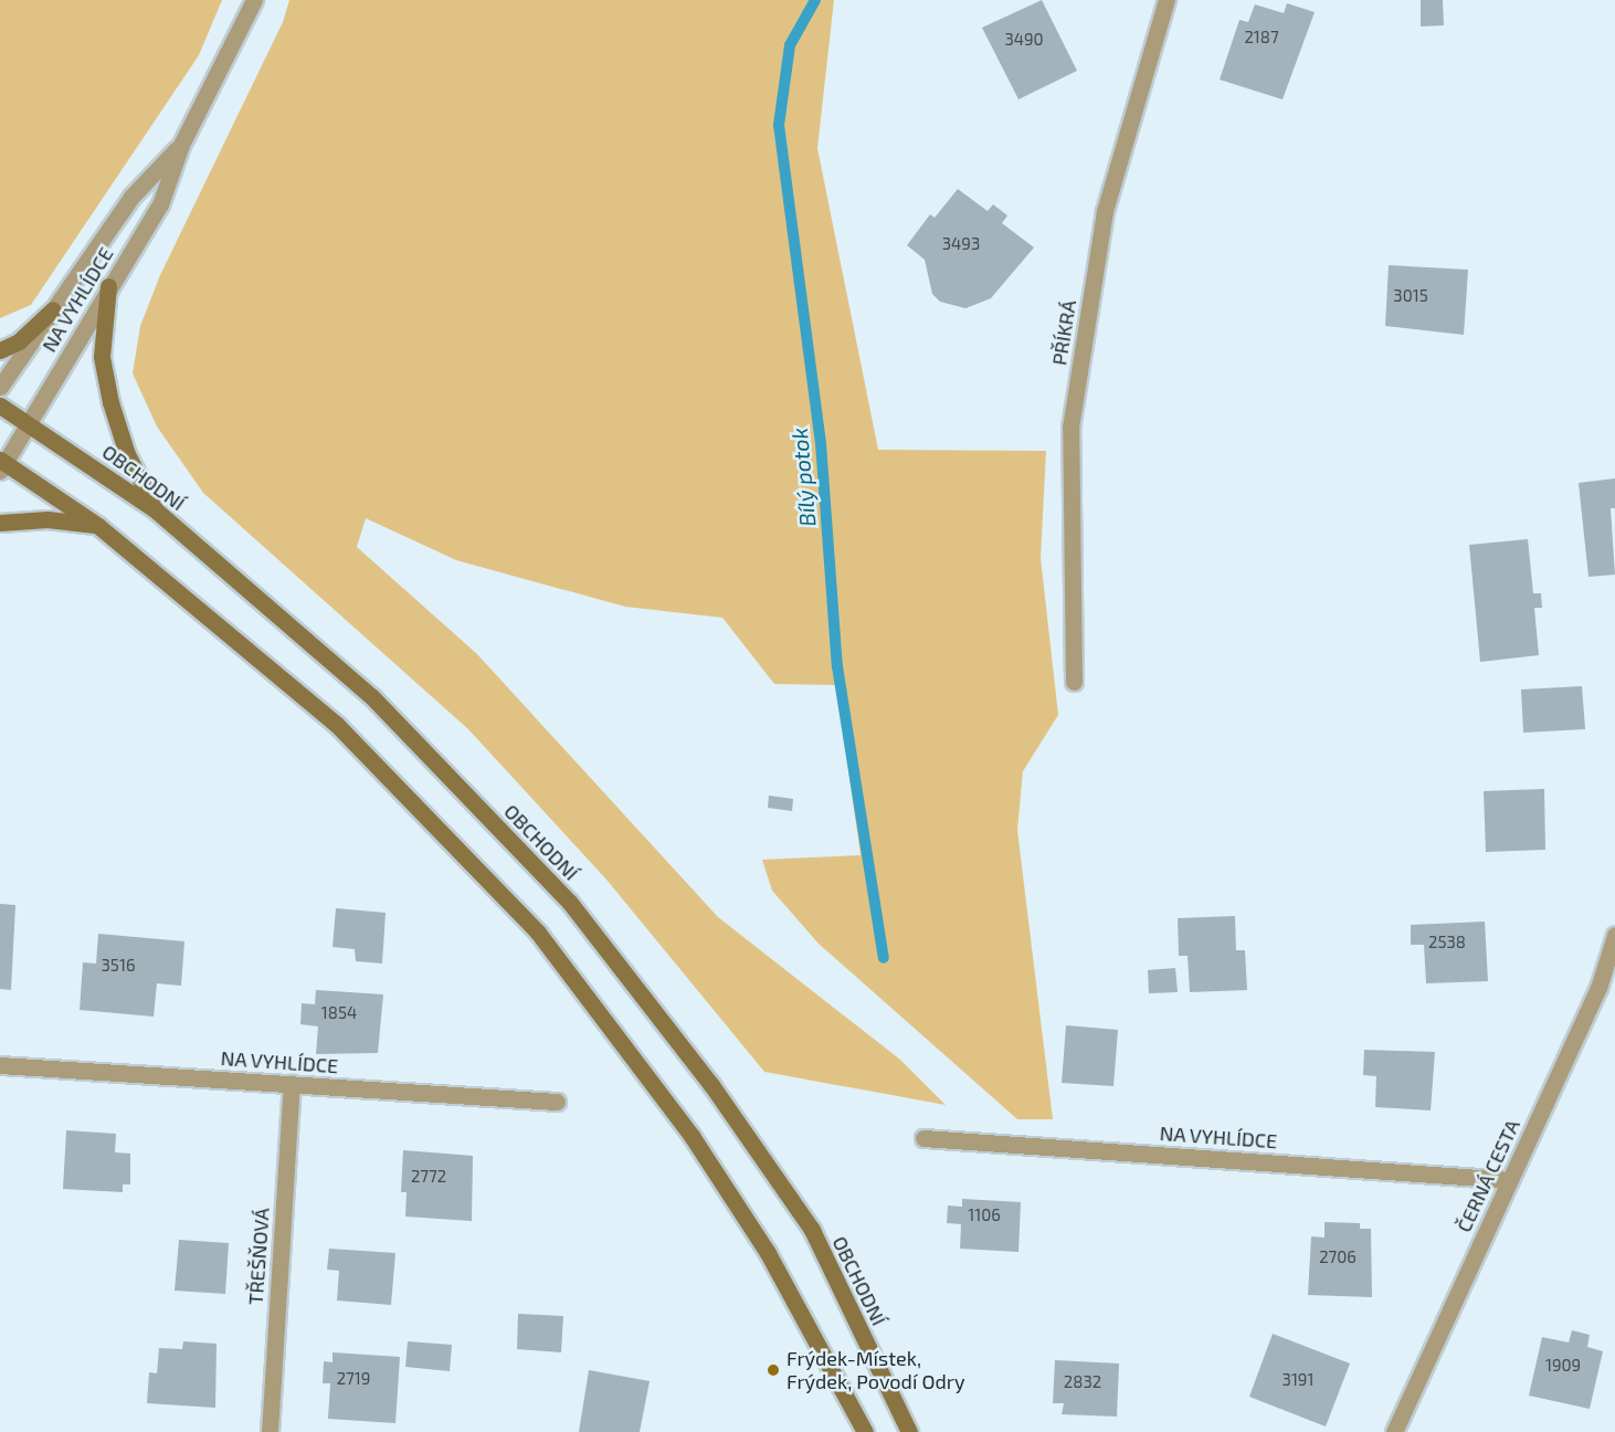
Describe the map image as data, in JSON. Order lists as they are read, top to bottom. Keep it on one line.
{"streets":{"main road":["OBCHODNÍ"],"street":["NA VYHLÍDCE","PŘÍKRÁ","ČERNÁ CESTA","TŘEŠŇOVÁ"]},"crossings":[["NA VYHLÍDCE","OBCHODNÍ"],["NA VYHLÍDCE","ČERNÁ CESTA"],["NA VYHLÍDCE","TŘEŠŇOVÁ"]],"water":["Bílý potok"],"places":["Frýdek-Místek, Frýdek, Povodí Odry"],"house_numbers":["2187","3490","3493","3015","2538","3516","1854","2772","1106","2706","1909","2719","3191","2832"]}
